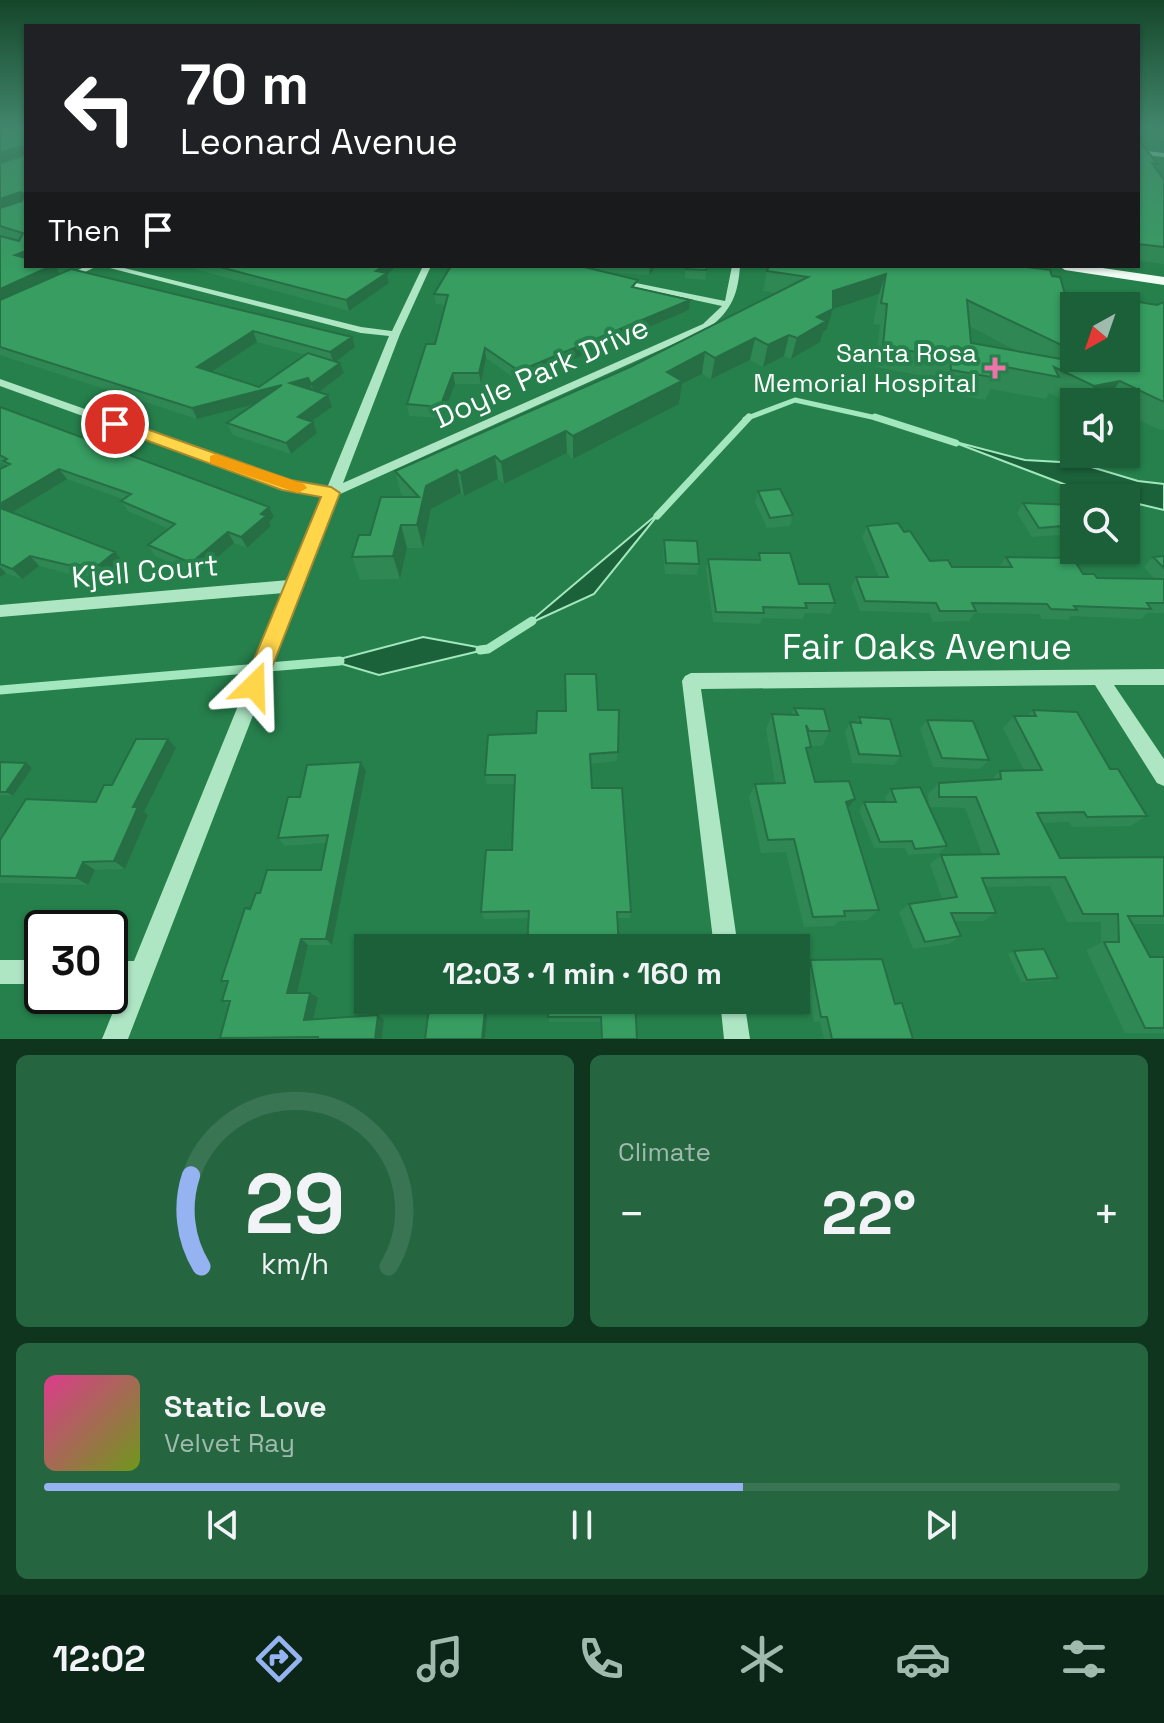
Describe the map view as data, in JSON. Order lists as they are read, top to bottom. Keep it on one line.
{"streets":{"street":["Doyle Park Drive","Kjell Court","Fair Oaks Avenue"]},"places":{"health":["Santa Rosa Memorial Hospital"]},"north":"bottom left","page":{"turn":["70 m","Leonard Avenue"],"then":"Then","limit":"30","trip":"12:03 · 1 min · 160 m","tile":"Climate","heat":["−","22°","+"],"song":["Static Love","Velvet Ray"],"tabs":"12:02","gauge":["29","km/h"]}}
